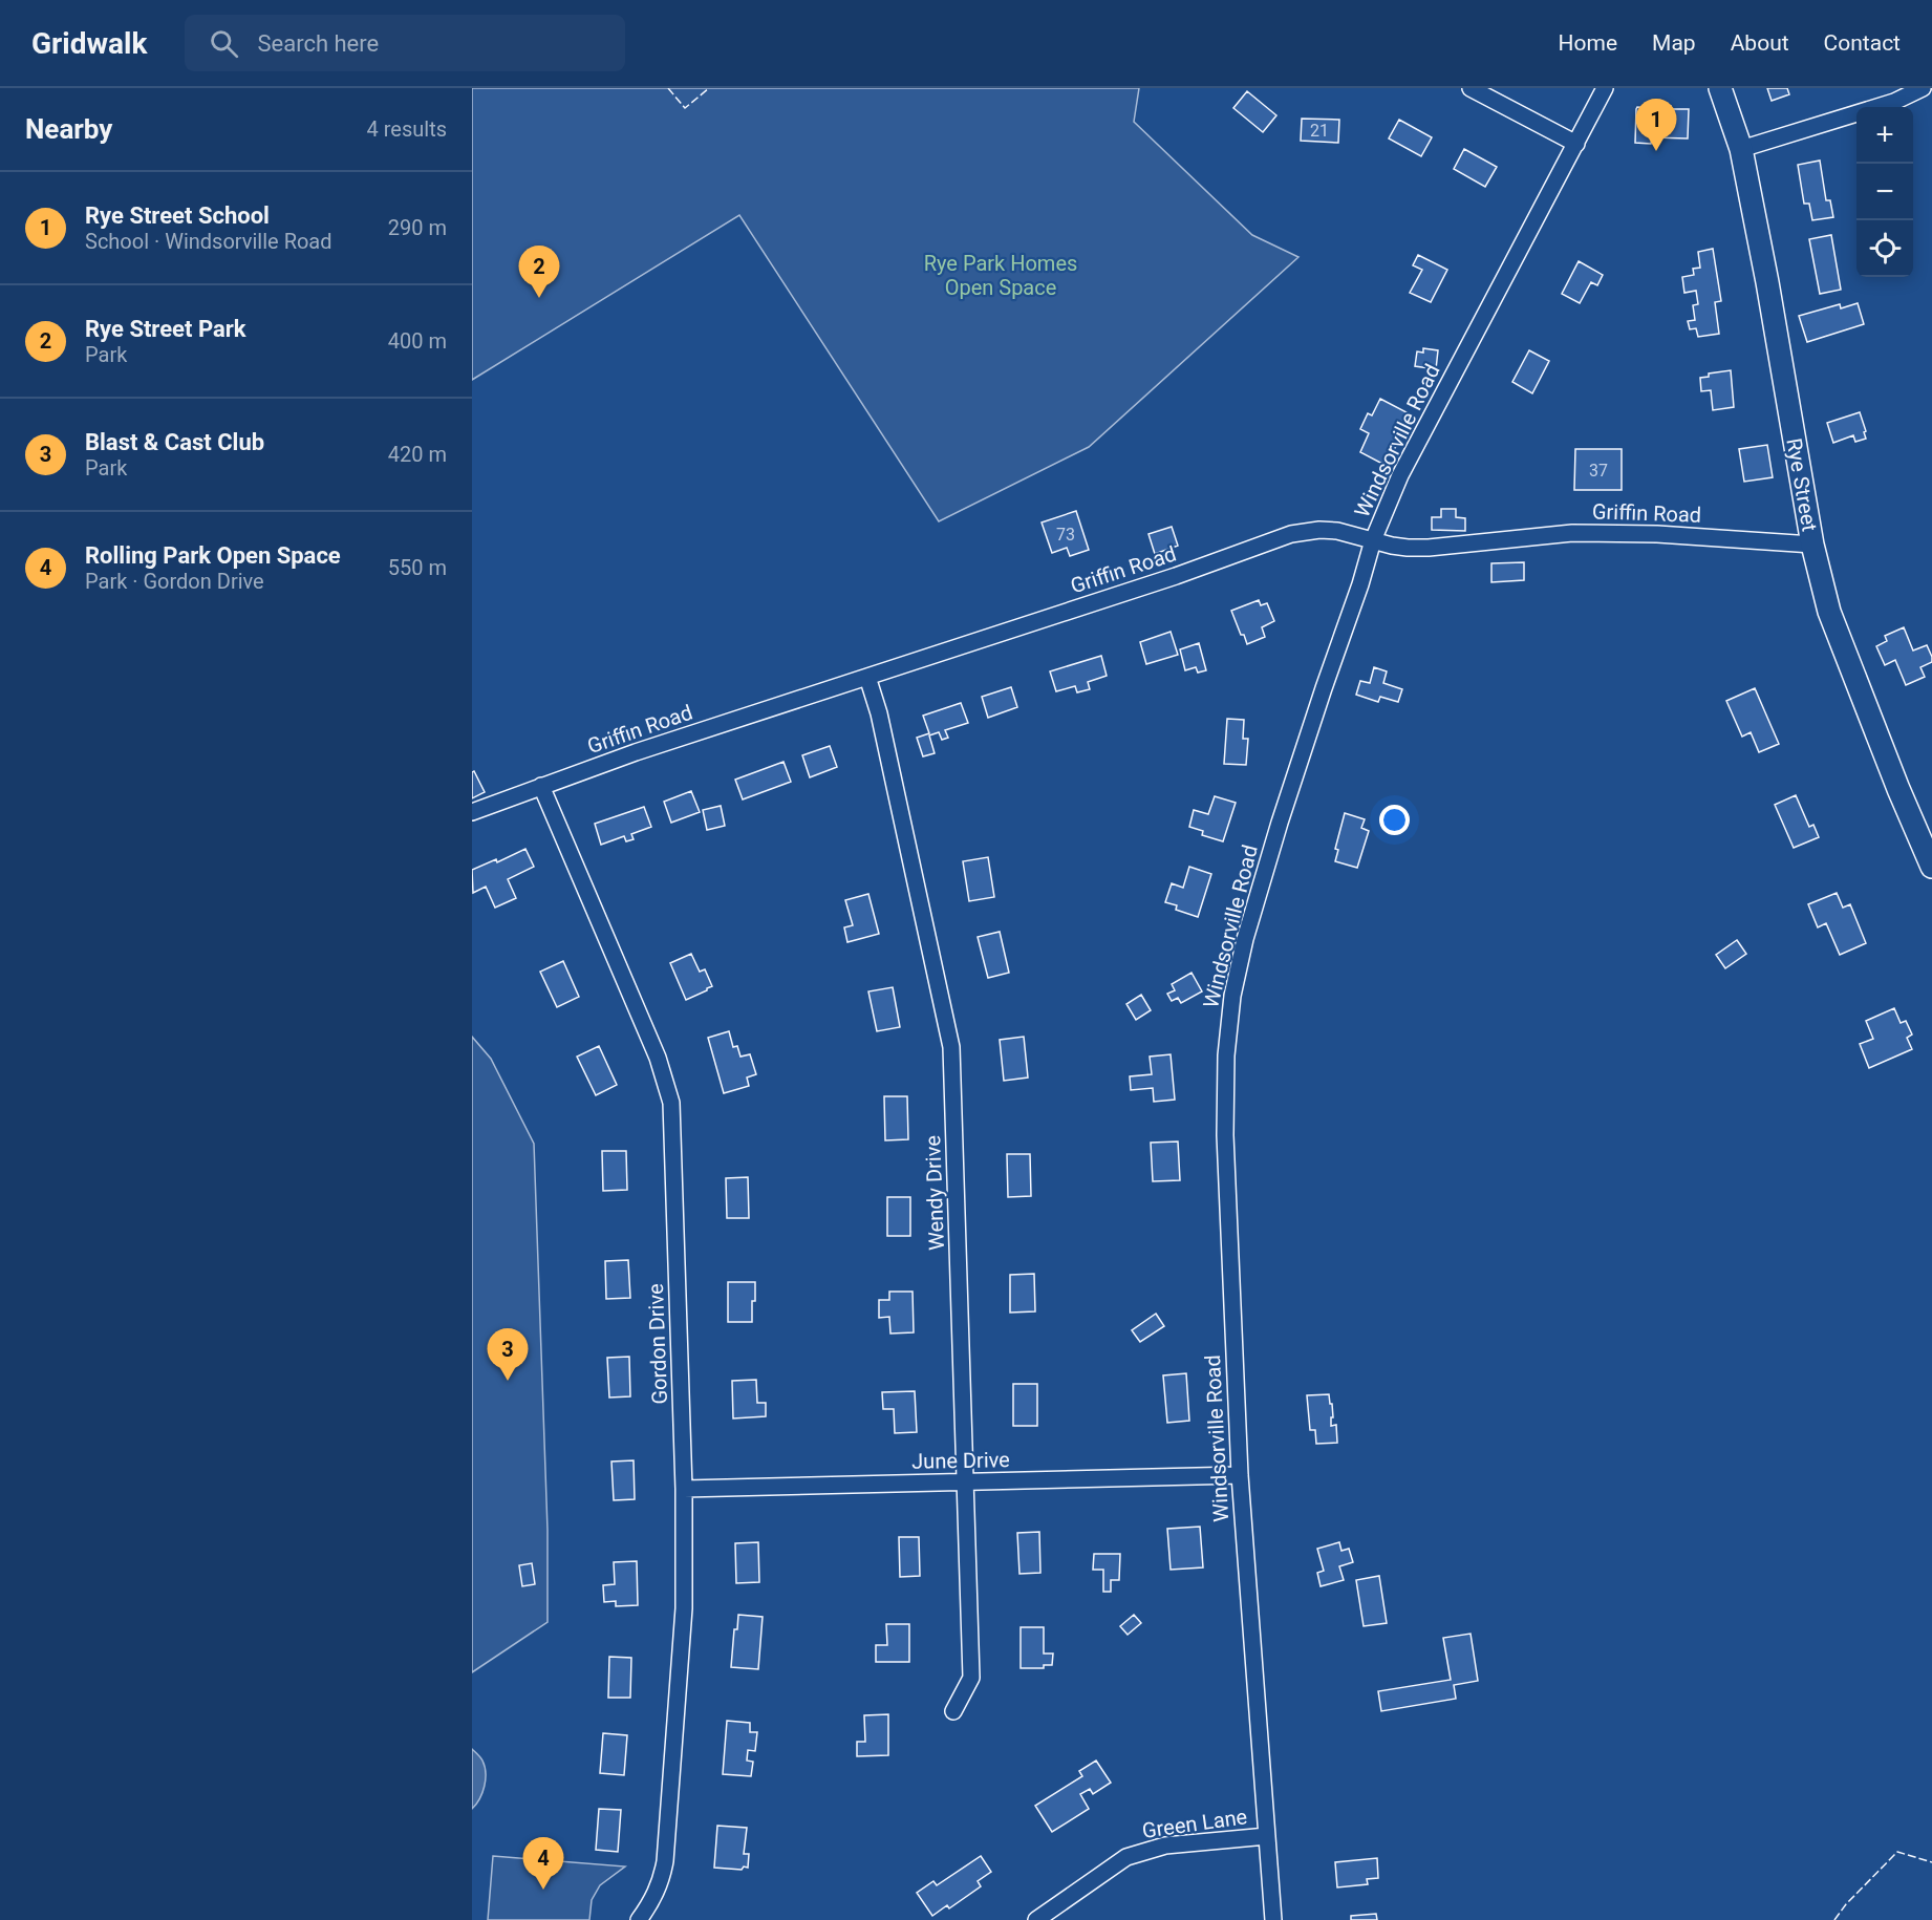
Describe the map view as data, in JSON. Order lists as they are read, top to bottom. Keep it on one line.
{"streets":{"street":["Windsorville Road","Rye Street","Griffin Road","Wendy Drive","Gordon Drive","June Drive","Green Lane"]},"crossings":[["Windsorville Road","Griffin Road"],["Windsorville Road","June Drive"],["Windsorville Road","Green Lane"],["Rye Street","Griffin Road"],["Griffin Road","Wendy Drive"],["Griffin Road","Gordon Drive"],["Wendy Drive","June Drive"],["Gordon Drive","June Drive"]],"parks":["Rye Park Homes Open Space"],"house_numbers":["21","37","73"],"page":{"header":"Gridwalk","search":"Search here","nav":["Home","Map","About","Contact"],"heading":["Nearby","4 results"],"pins":["1","2","3","4"],"map_buttons":["+","−"],"list":[{"mark":"1","name":"Rye Street School","note":"School · Windsorville Road","value":"290 m"},{"mark":"2","name":"Rye Street Park","note":"Park","value":"400 m"},{"mark":"3","name":"Blast & Cast Club","note":"Park","value":"420 m"},{"mark":"4","name":"Rolling Park Open Space","note":"Park · Gordon Drive","value":"550 m"}]}}
